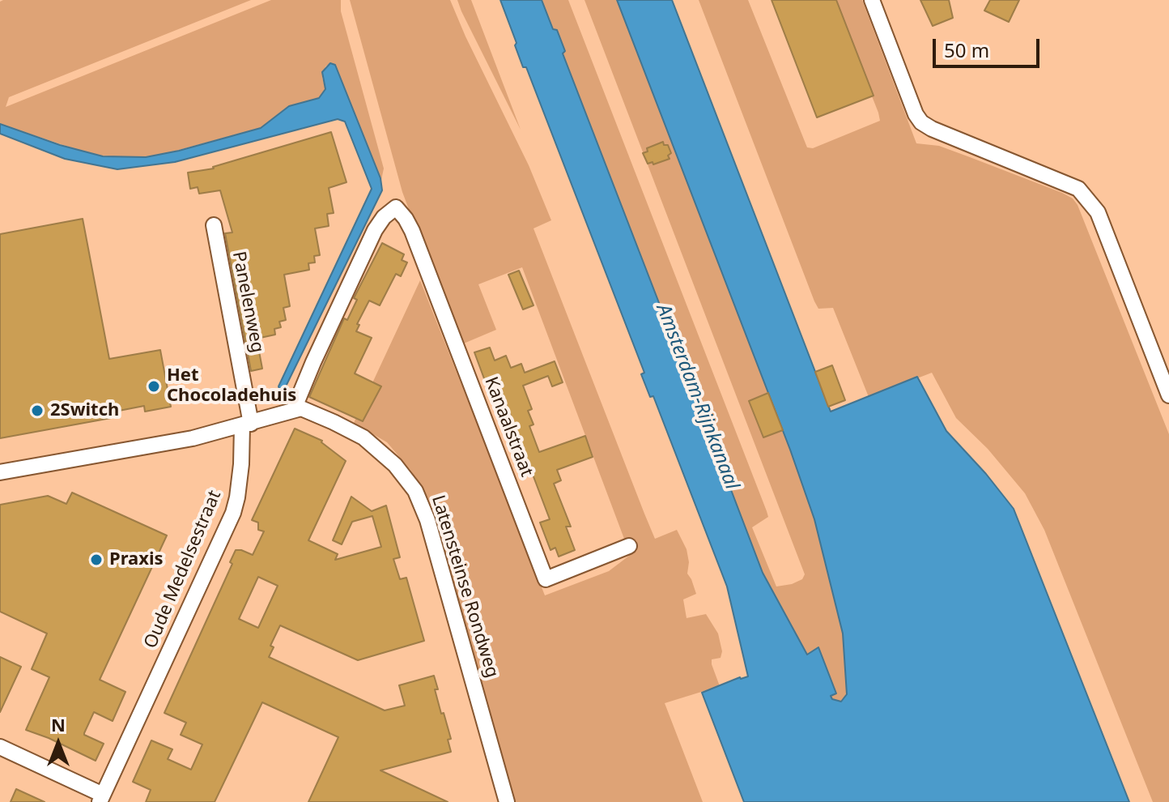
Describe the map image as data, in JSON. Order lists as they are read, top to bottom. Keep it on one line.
{"streets":{"street":["Panelenweg","Kanaalstraat","Oude Medelsestraat","Latensteinse Rondweg"]},"crossings":[["Panelenweg","Oude Medelsestraat"],["Kanaalstraat","Latensteinse Rondweg"]],"water":["Amsterdam-Rijnkanaal"],"places":["Het Chocoladehuis","2Switch","Praxis"],"scale_bar":"50 m","north":"top"}
